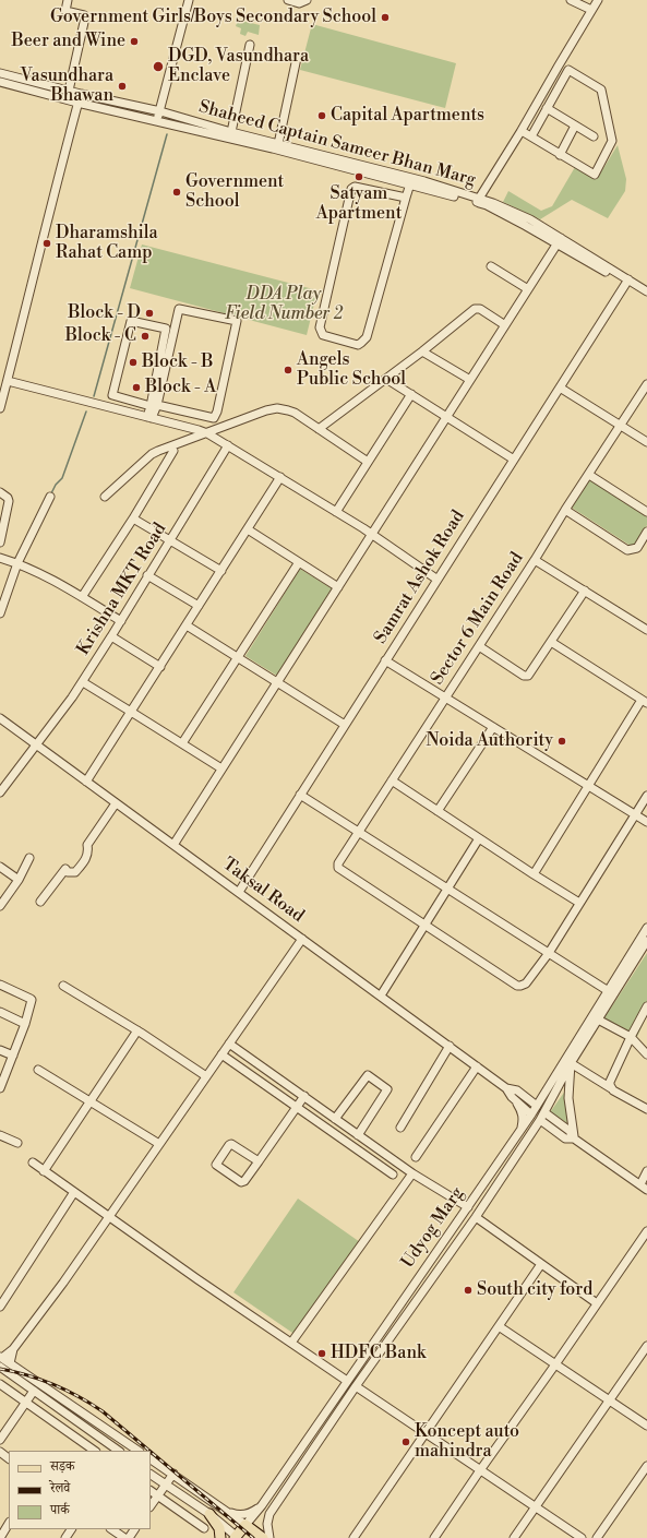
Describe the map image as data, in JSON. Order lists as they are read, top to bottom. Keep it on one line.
{"streets":{"main road":["Udyog Marg"],"street":["Shaheed Captain Sameer Bhan Marg","Samrat Ashok Road","Krishna MKT Road","Sector 6 Main Road","Taksal Road"]},"crossings":[["Shaheed Captain Sameer Bhan Marg","Samrat Ashok Road"],["Samrat Ashok Road","Taksal Road"],["Krishna MKT Road","Taksal Road"],["Taksal Road","Udyog Marg"]],"parks":["DDA Play Field Number 2"],"places":["Government Girls/Boys Secondary School","Beer and Wine","DGD, Vasundhara Enclave","Vasundhara Bhawan","Capital Apartments","Satyam Apartment","Government School","Dharamshila Rahat Camp","Block - D","Block - C","Block - B","Angels Public School","Block - A","Noida Authority","South city ford","HDFC Bank","Koncept auto mahindra"],"legend":["सड़क","रेलवे","पार्क"]}
